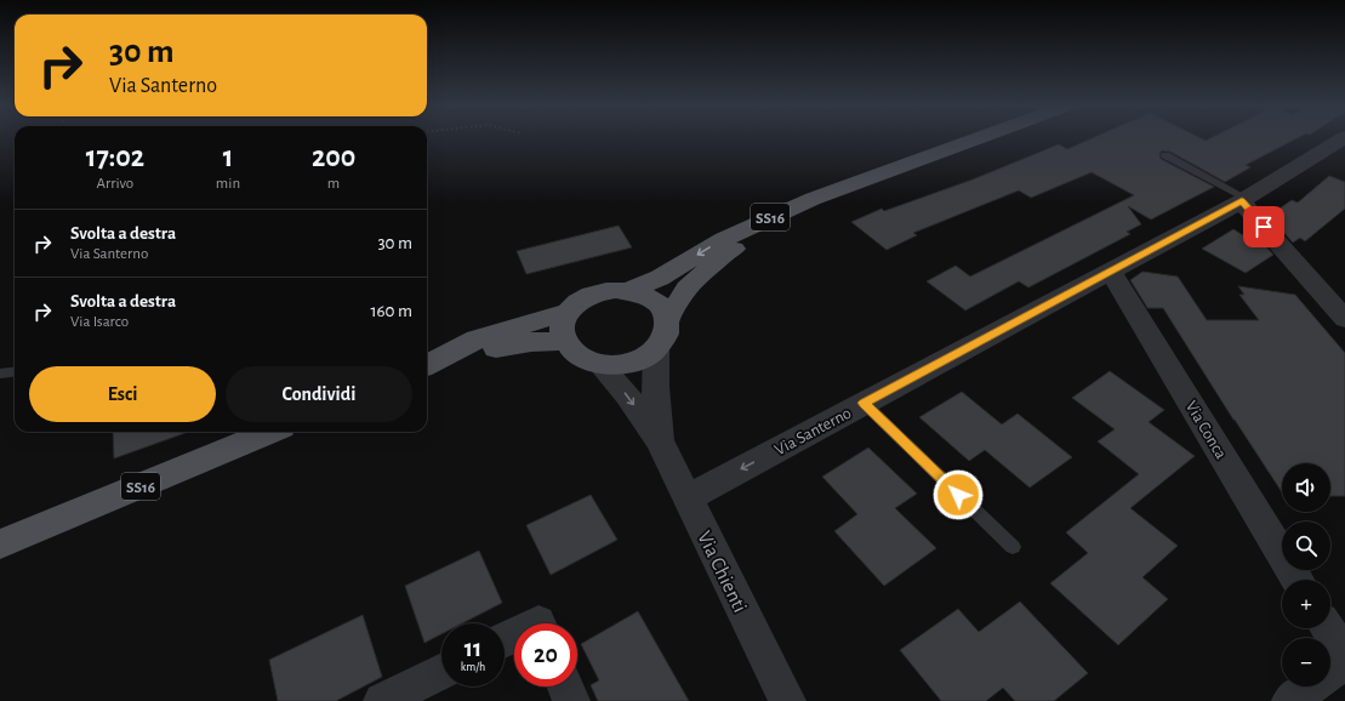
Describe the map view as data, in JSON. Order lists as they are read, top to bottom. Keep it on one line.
{"streets":{"main road":["SS16"],"street":["Via Conca","Via Santerno","Via Chienti"]},"crossings":[["SS16","Via Chienti"],["Via Conca","Via Santerno"],["Via Santerno","Via Chienti"]],"page":{"turn":["30 m","Via Santerno"],"eta":["17:02","Arrivo","1","min","200","m"],"list":[{"name":"Svolta a destra","note":"Via Santerno","value":"30 m"},{"name":"Svolta a destra","note":"Via Isarco","value":"160 m"}],"buttons":["Esci","Condividi"],"map_buttons":["+","−"],"speed":"11 km/h","limit":"20"}}
